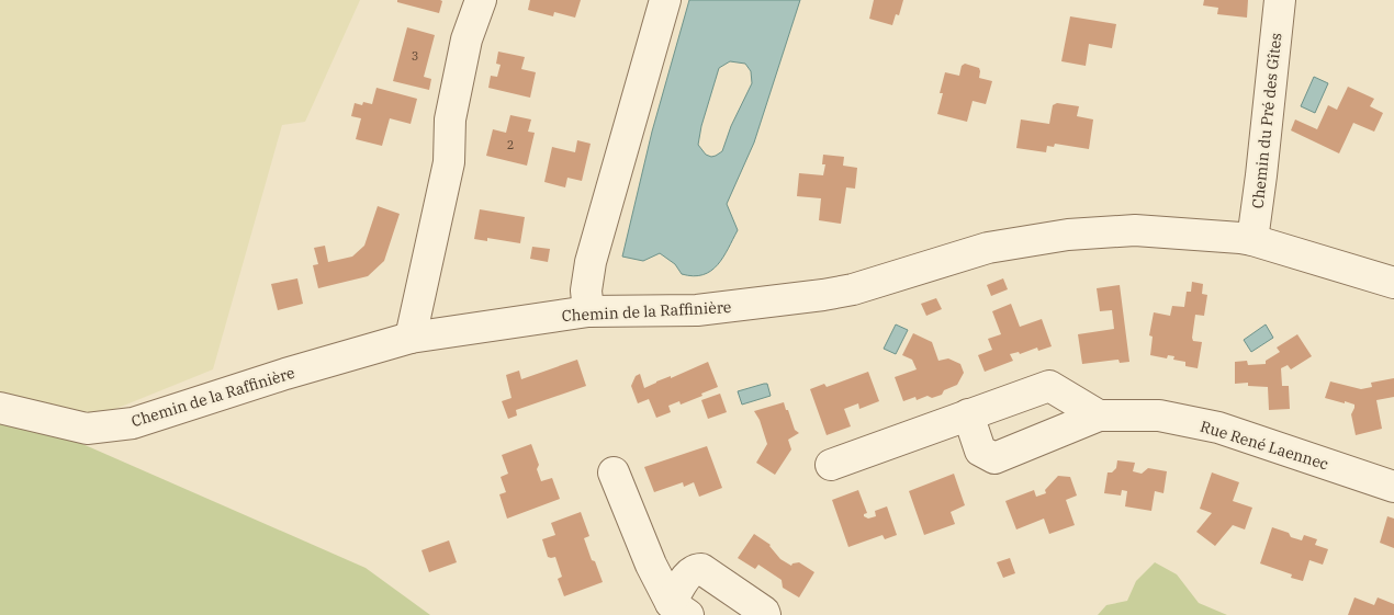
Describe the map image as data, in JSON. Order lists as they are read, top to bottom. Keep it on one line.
{"streets":{"street":["Chemin du Pré des Gîtes","Chemin de la Raffinière","Rue René Laennec"]},"crossings":[["Chemin du Pré des Gîtes","Chemin de la Raffinière"]],"house_numbers":["3","2"]}
